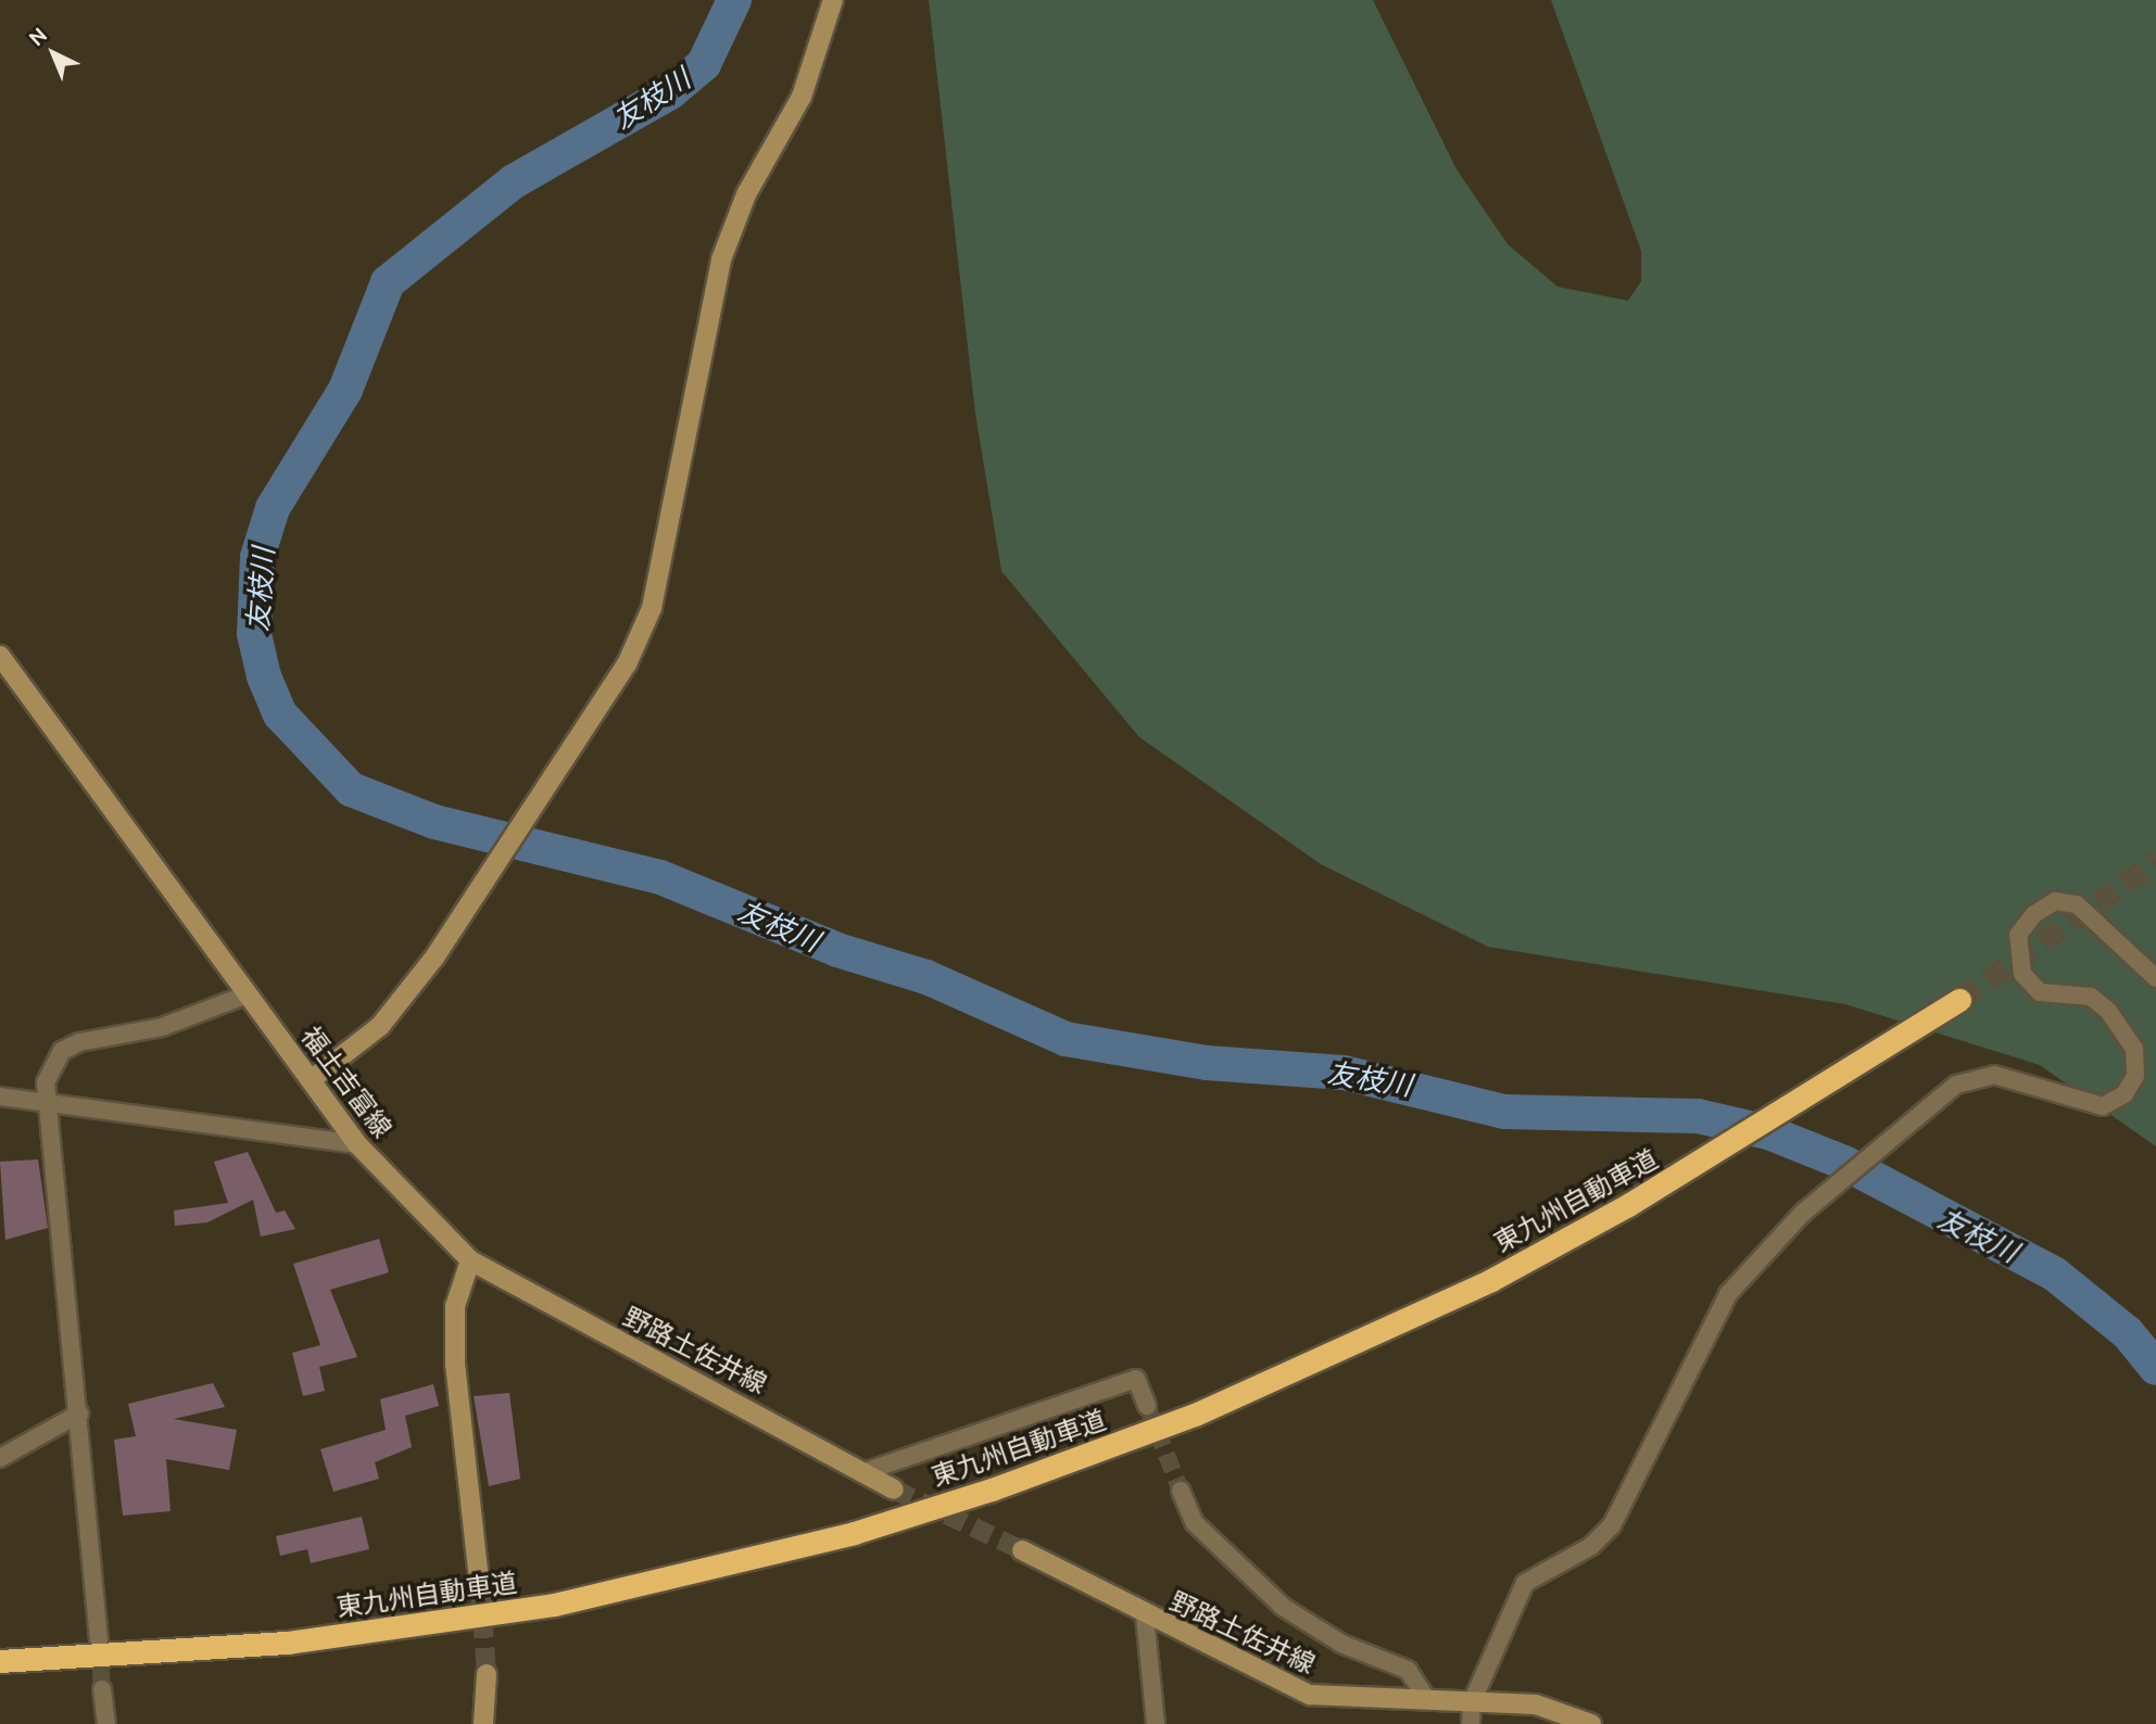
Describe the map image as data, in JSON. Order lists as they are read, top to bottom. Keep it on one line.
{"streets":{"highway":["東九州自動車道"],"main road":["福土吉富線","野路土佐井線"]},"crossings":[["福土吉富線","野路土佐井線"]],"water":["友枝川"],"north":"top left"}
